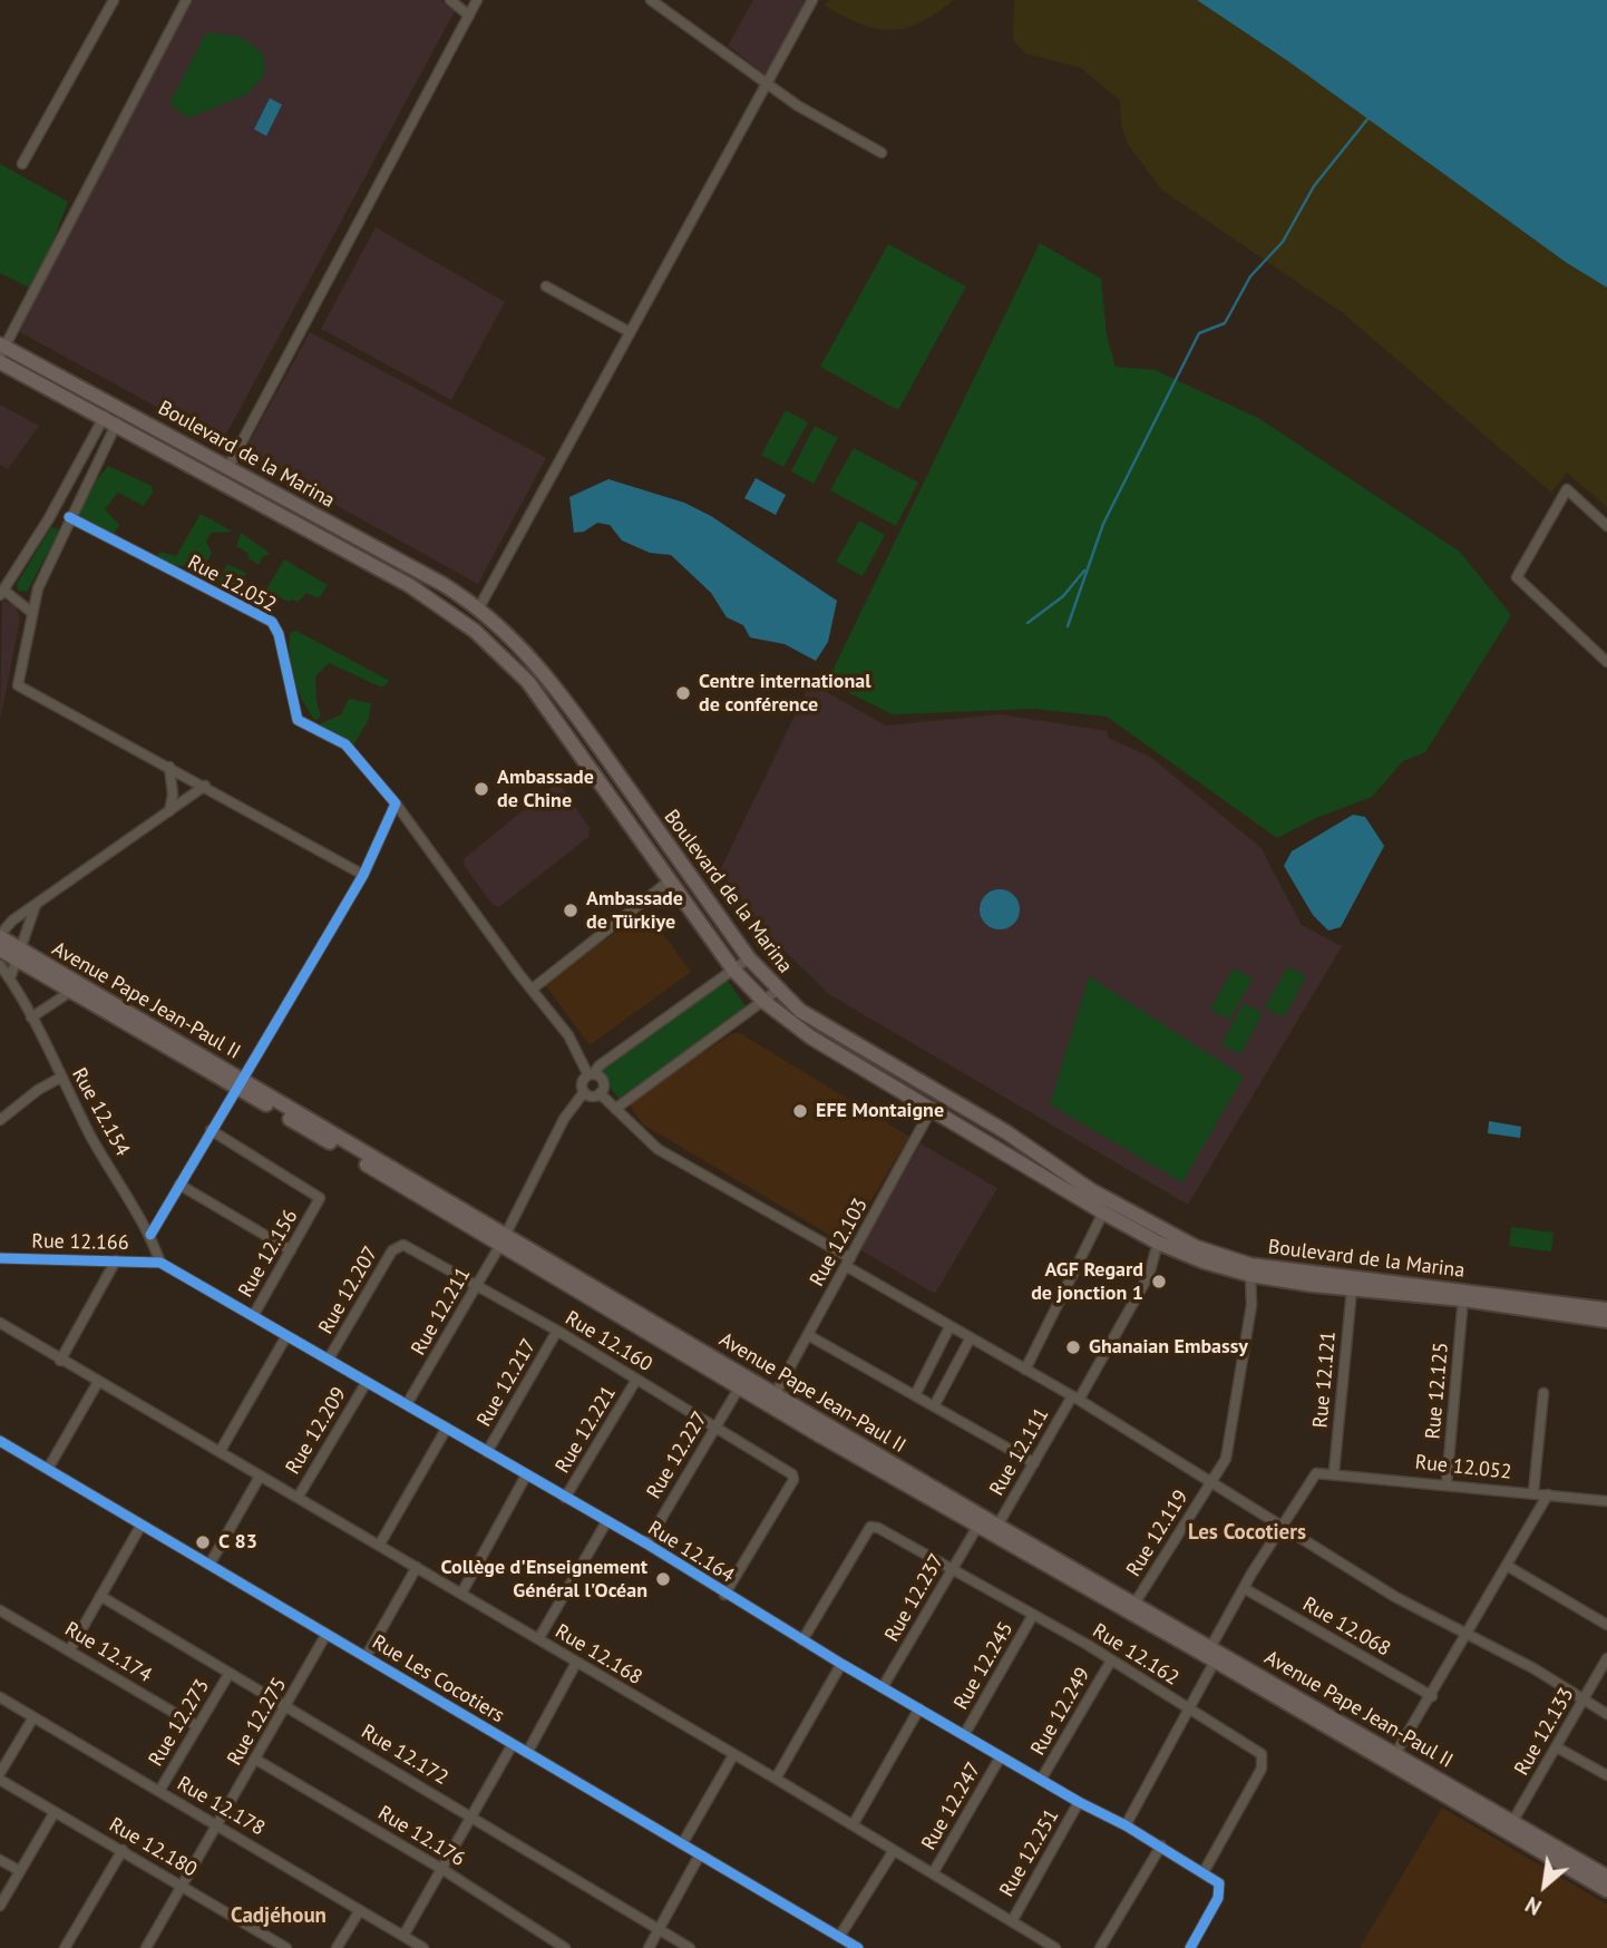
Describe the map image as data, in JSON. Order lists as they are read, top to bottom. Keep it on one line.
{"streets":{"main road":["Boulevard de la Marina","Avenue Pape Jean-Paul II"],"street":["Rue 12.052","Rue 12.154","Rue 12.166","Rue 12.103","Rue 12.156","Rue 12.207","Rue 12.211","Rue 12.160","Rue 12.121","Rue 12.217","Rue 12.125","Rue 12.221","Rue 12.209","Rue 12.111","Rue 12.227","Rue 12.119","Rue 12.164","Rue 12.237","Rue 12.068","Rue 12.174","Rue 12.168","Rue 12.162","Rue 12.245","Rue Les Cocotiers","Rue 12.249","Rue 12.275","Rue 12.273","Rue 12.133","Rue 12.172","Rue 12.178","Rue 12.247","Rue 12.176","Rue 12.180","Rue 12.251"]},"crossings":[["Boulevard de la Marina","Rue 12.103"],["Boulevard de la Marina","Rue 12.121"],["Boulevard de la Marina","Rue 12.125"],["Boulevard de la Marina","Rue 12.111"],["Boulevard de la Marina","Rue 12.119"],["Rue 12.052","Rue 12.211"],["Rue 12.052","Rue 12.121"],["Rue 12.052","Rue 12.125"],["Avenue Pape Jean-Paul II","Rue 12.103"],["Avenue Pape Jean-Paul II","Rue 12.211"],["Avenue Pape Jean-Paul II","Rue 12.111"],["Avenue Pape Jean-Paul II","Rue 12.227"],["Avenue Pape Jean-Paul II","Rue 12.119"],["Avenue Pape Jean-Paul II","Rue 12.237"],["Avenue Pape Jean-Paul II","Rue 12.133"],["Rue 12.154","Rue 12.166"],["Rue 12.154","Rue 12.164"],["Rue 12.166","Rue 12.164"],["Rue 12.156","Rue 12.164"],["Rue 12.207","Rue 12.160"],["Rue 12.207","Rue 12.164"],["Rue 12.211","Rue 12.160"],["Rue 12.211","Rue 12.164"],["Rue 12.160","Rue 12.217"],["Rue 12.160","Rue 12.221"],["Rue 12.160","Rue 12.227"],["Rue 12.160","Rue 12.164"],["Rue 12.217","Rue 12.164"],["Rue 12.221","Rue 12.164"],["Rue 12.209","Rue 12.164"],["Rue 12.209","Rue 12.168"],["Rue 12.227","Rue 12.164"],["Rue 12.164","Rue 12.237"],["Rue 12.164","Rue 12.162"],["Rue 12.164","Rue 12.245"],["Rue 12.164","Rue 12.249"],["Rue 12.164","Rue 12.247"],["Rue 12.164","Rue 12.251"],["Rue 12.237","Rue 12.162"],["Rue 12.174","Rue 12.273"],["Rue 12.168","Rue 12.247"],["Rue 12.168","Rue 12.251"],["Rue 12.162","Rue 12.245"],["Rue 12.162","Rue 12.249"],["Rue Les Cocotiers","Rue 12.275"],["Rue 12.275","Rue 12.172"],["Rue 12.275","Rue 12.178"],["Rue 12.275","Rue 12.176"],["Rue 12.275","Rue 12.180"],["Rue 12.273","Rue 12.172"],["Rue 12.273","Rue 12.178"]],"districts":["Les Cocotiers","Cadjéhoun"],"places":["Centre international de conférence","Ambassade de Chine","Ambassade de Türkiye","EFE Montaigne","AGF Regard de jonction 1","Ghanaian Embassy","C 83","Collège d'Enseignement Général l'Océan"],"north":"bottom left"}
